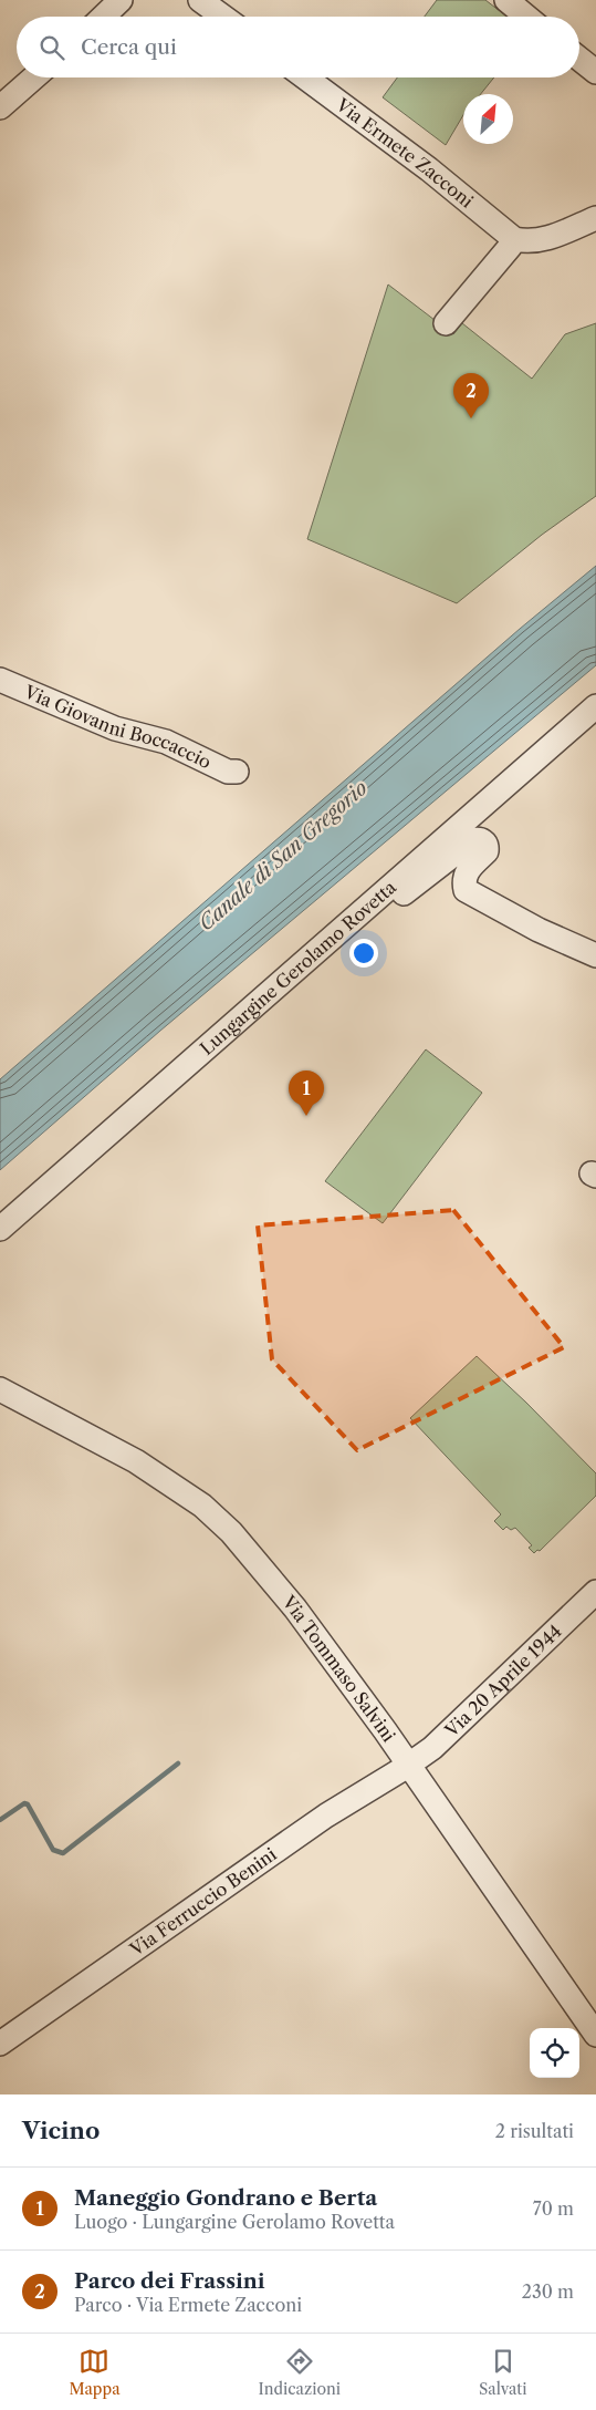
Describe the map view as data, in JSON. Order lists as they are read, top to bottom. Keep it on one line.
{"streets":{"street":["Via Ermete Zacconi","Via Giovanni Boccaccio","Lungargine Gerolamo Rovetta","Via Tommaso Salvini","Via 20 Aprile 1944","Via Ferruccio Benini"]},"crossings":[["Via Tommaso Salvini","Via 20 Aprile 1944"],["Via Tommaso Salvini","Via Ferruccio Benini"],["Via 20 Aprile 1944","Via Ferruccio Benini"]],"water":["Canale di San Gregorio"],"north":"top right","page":{"search":"Cerca qui","pins":["2","1"],"heading":["Vicino","2 risultati"],"list":[{"mark":"1","name":"Maneggio Gondrano e Berta","note":"Luogo · Lungargine Gerolamo Rovetta","value":"70 m"},{"mark":"2","name":"Parco dei Frassini","note":"Parco · Via Ermete Zacconi","value":"230 m"}],"nav":["Mappa","Indicazioni","Salvati"]}}
